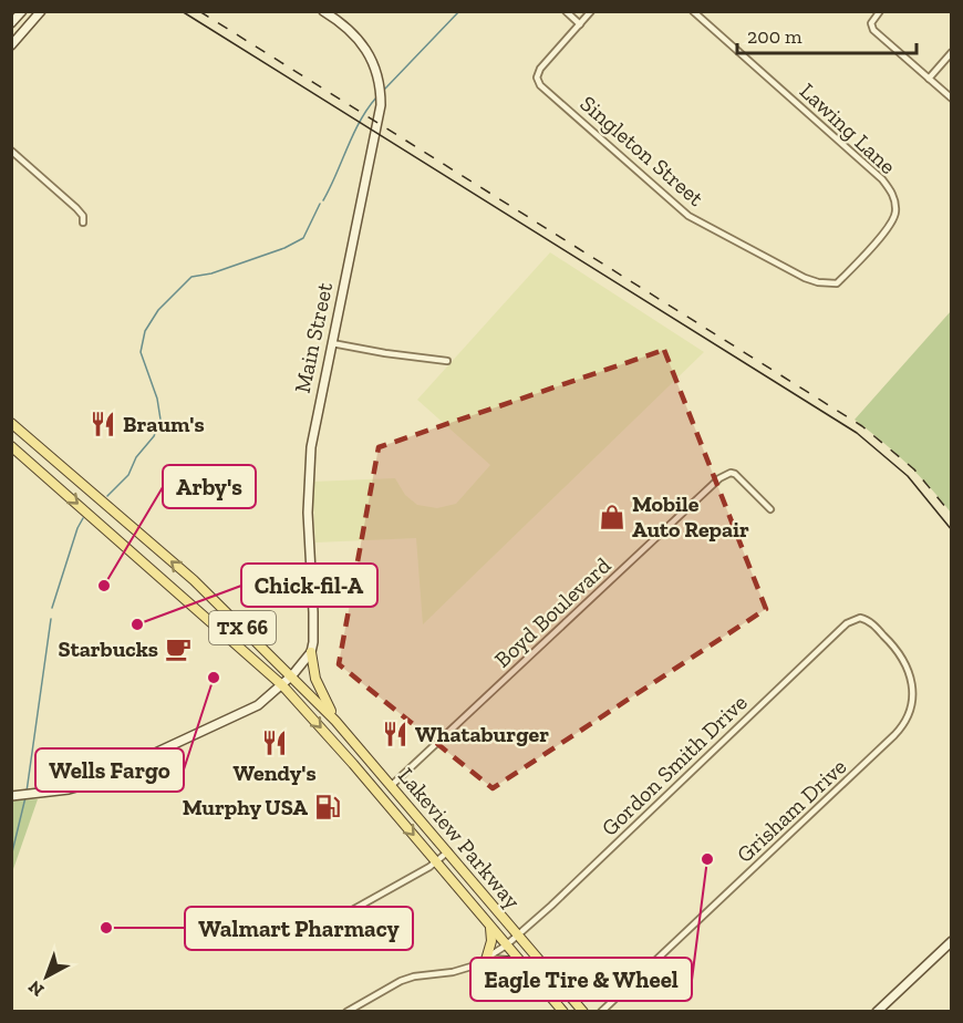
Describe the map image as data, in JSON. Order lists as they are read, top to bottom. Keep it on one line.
{"streets":{"main road":["TX 66","Lakeview Parkway"],"street":["Lawing Lane","Singleton Street","Main Street","Boyd Boulevard","Gordon Smith Drive","Grisham Drive"]},"crossings":[["Lawing Lane","Singleton Street"],["Boyd Boulevard","Lakeview Parkway"],["Gordon Smith Drive","Grisham Drive"],["Gordon Smith Drive","Lakeview Parkway"]],"places":{"restaurant":["Braum's","Whataburger","Wendy's"],"shop":["Mobile Auto Repair"],"other":["Arby's","Chick-fil-A","Wells Fargo","Eagle Tire & Wheel","Walmart Pharmacy"],"cafe":["Starbucks"],"fuel station":["Murphy USA"]},"scale_bar":"200 m","north":"bottom left"}
